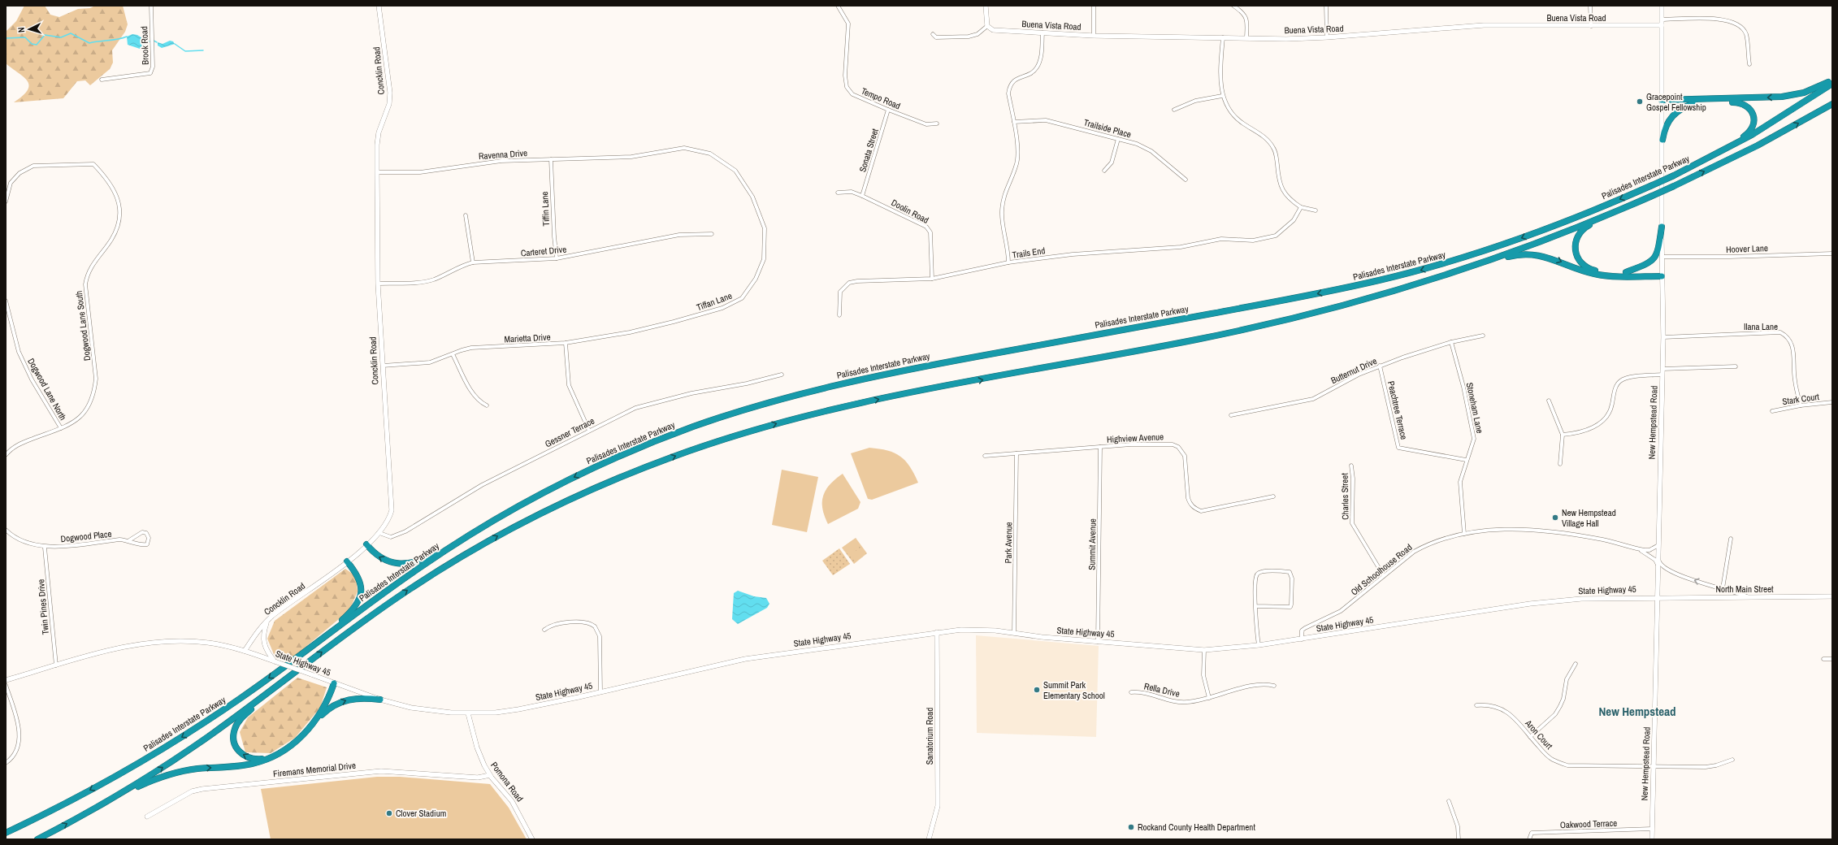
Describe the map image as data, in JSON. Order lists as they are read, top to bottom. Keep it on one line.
{"streets":{"highway":["Palisades Interstate Parkway"],"street":["Buena Vista Road","Brook Road","Concklin Road","Tempo Road","Trailside Place","Sonata Street","Ravenna Drive","Tiffin Lane","Doolin Road","Hoover Lane","Carteret Drive","Trails End","Tiffan Lane","Dogwood Lane South","Ilana Lane","Marietta Drive","Butternut Drive","Dogwood Lane North","Stark Court","Stoneham Lane","Peachtree Terrace","New Hempstead Road","Gessner Terrace","Highview Avenue","Charles Street","Dogwood Place","Park Avenue","Summit Avenue","Old Schoolhouse Road","North Main Street","State Highway 45","Twin Pines Drive","Rella Drive","Aron Court","Sanatorium Road","Firemans Memorial Drive","Pomona Road","Oakwood Terrace"]},"crossings":[["Buena Vista Road","New Hempstead Road"],["Concklin Road","Ravenna Drive"],["Concklin Road","Carteret Drive"],["Concklin Road","Marietta Drive"],["Concklin Road","Gessner Terrace"],["Concklin Road","State Highway 45"],["Tempo Road","Sonata Street"],["Sonata Street","Doolin Road"],["Ravenna Drive","Tiffin Lane"],["Ravenna Drive","Tiffan Lane"],["Tiffin Lane","Carteret Drive"],["Doolin Road","Trails End"],["Hoover Lane","New Hempstead Road"],["Tiffan Lane","Marietta Drive"],["Dogwood Lane South","Dogwood Lane North"],["Ilana Lane","Stark Court"],["Ilana Lane","New Hempstead Road"],["Butternut Drive","Stoneham Lane"],["Butternut Drive","Peachtree Terrace"],["Stoneham Lane","Peachtree Terrace"],["Stoneham Lane","Old Schoolhouse Road"],["New Hempstead Road","Old Schoolhouse Road"],["New Hempstead Road","North Main Street"],["New Hempstead Road","State Highway 45"],["New Hempstead Road","Aron Court"],["New Hempstead Road","Oakwood Terrace"],["Highview Avenue","Park Avenue"],["Highview Avenue","Summit Avenue"],["Charles Street","Old Schoolhouse Road"],["Dogwood Place","Twin Pines Drive"],["Park Avenue","State Highway 45"],["Summit Avenue","State Highway 45"],["Old Schoolhouse Road","State Highway 45"],["North Main Street","State Highway 45"],["State Highway 45","Twin Pines Drive"],["State Highway 45","Sanatorium Road"],["State Highway 45","Pomona Road"],["Firemans Memorial Drive","Pomona Road"]],"districts":["New Hempstead"],"places":["Gracepoint Gospel Fellowship","New Hempstead Village Hall","Summit Park Elementary School","Clover Stadium","Rockand County Health Department"],"north":"left"}
